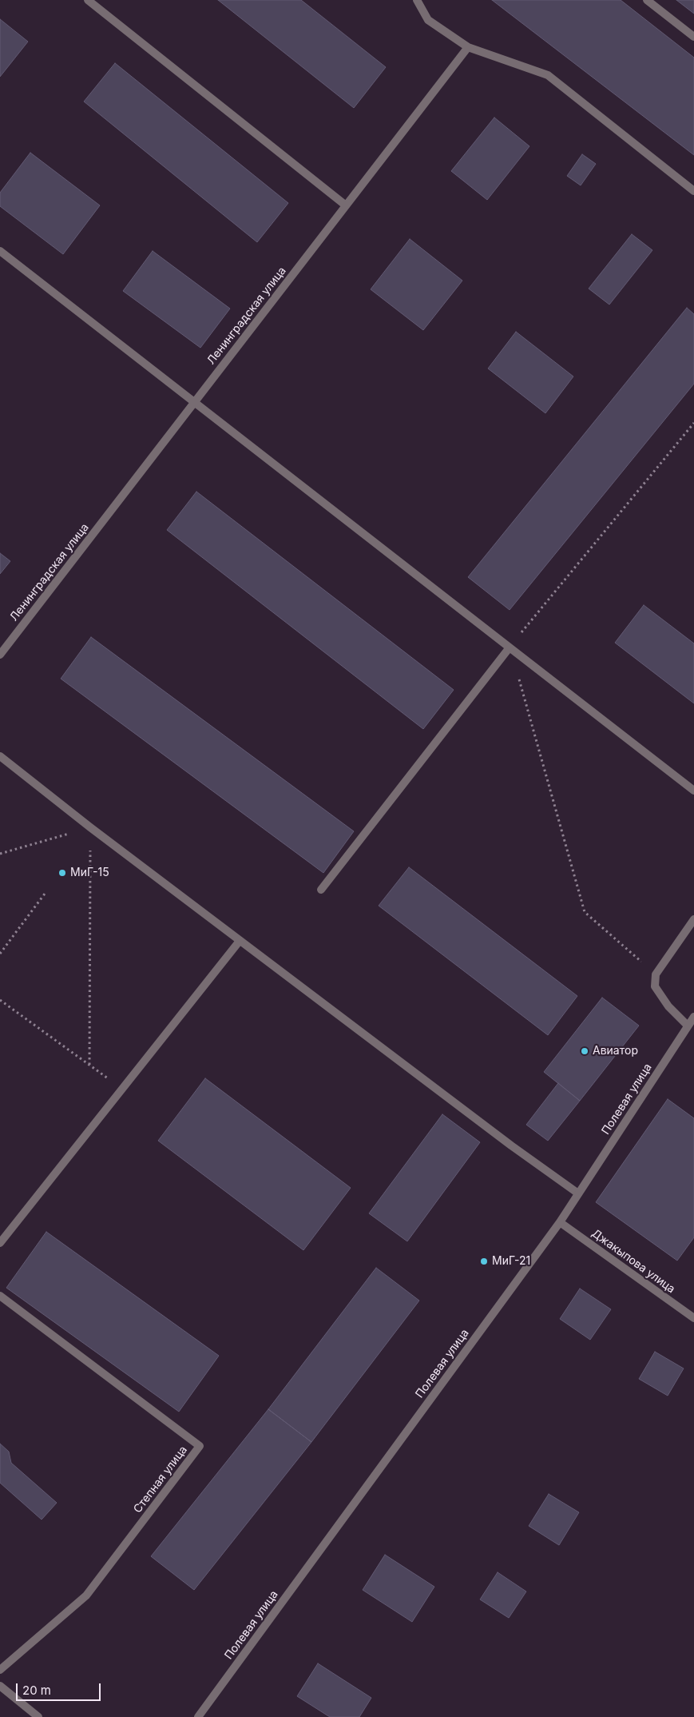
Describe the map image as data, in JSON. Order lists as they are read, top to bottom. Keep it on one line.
{"streets":{"street":["Ленинградская улица","Полевая улица","Джакыпова улица","Степная улица"]},"crossings":[["Полевая улица","Джакыпова улица"]],"places":["МиГ-15","Авиатор","МиГ-21"],"scale_bar":"20 m"}
